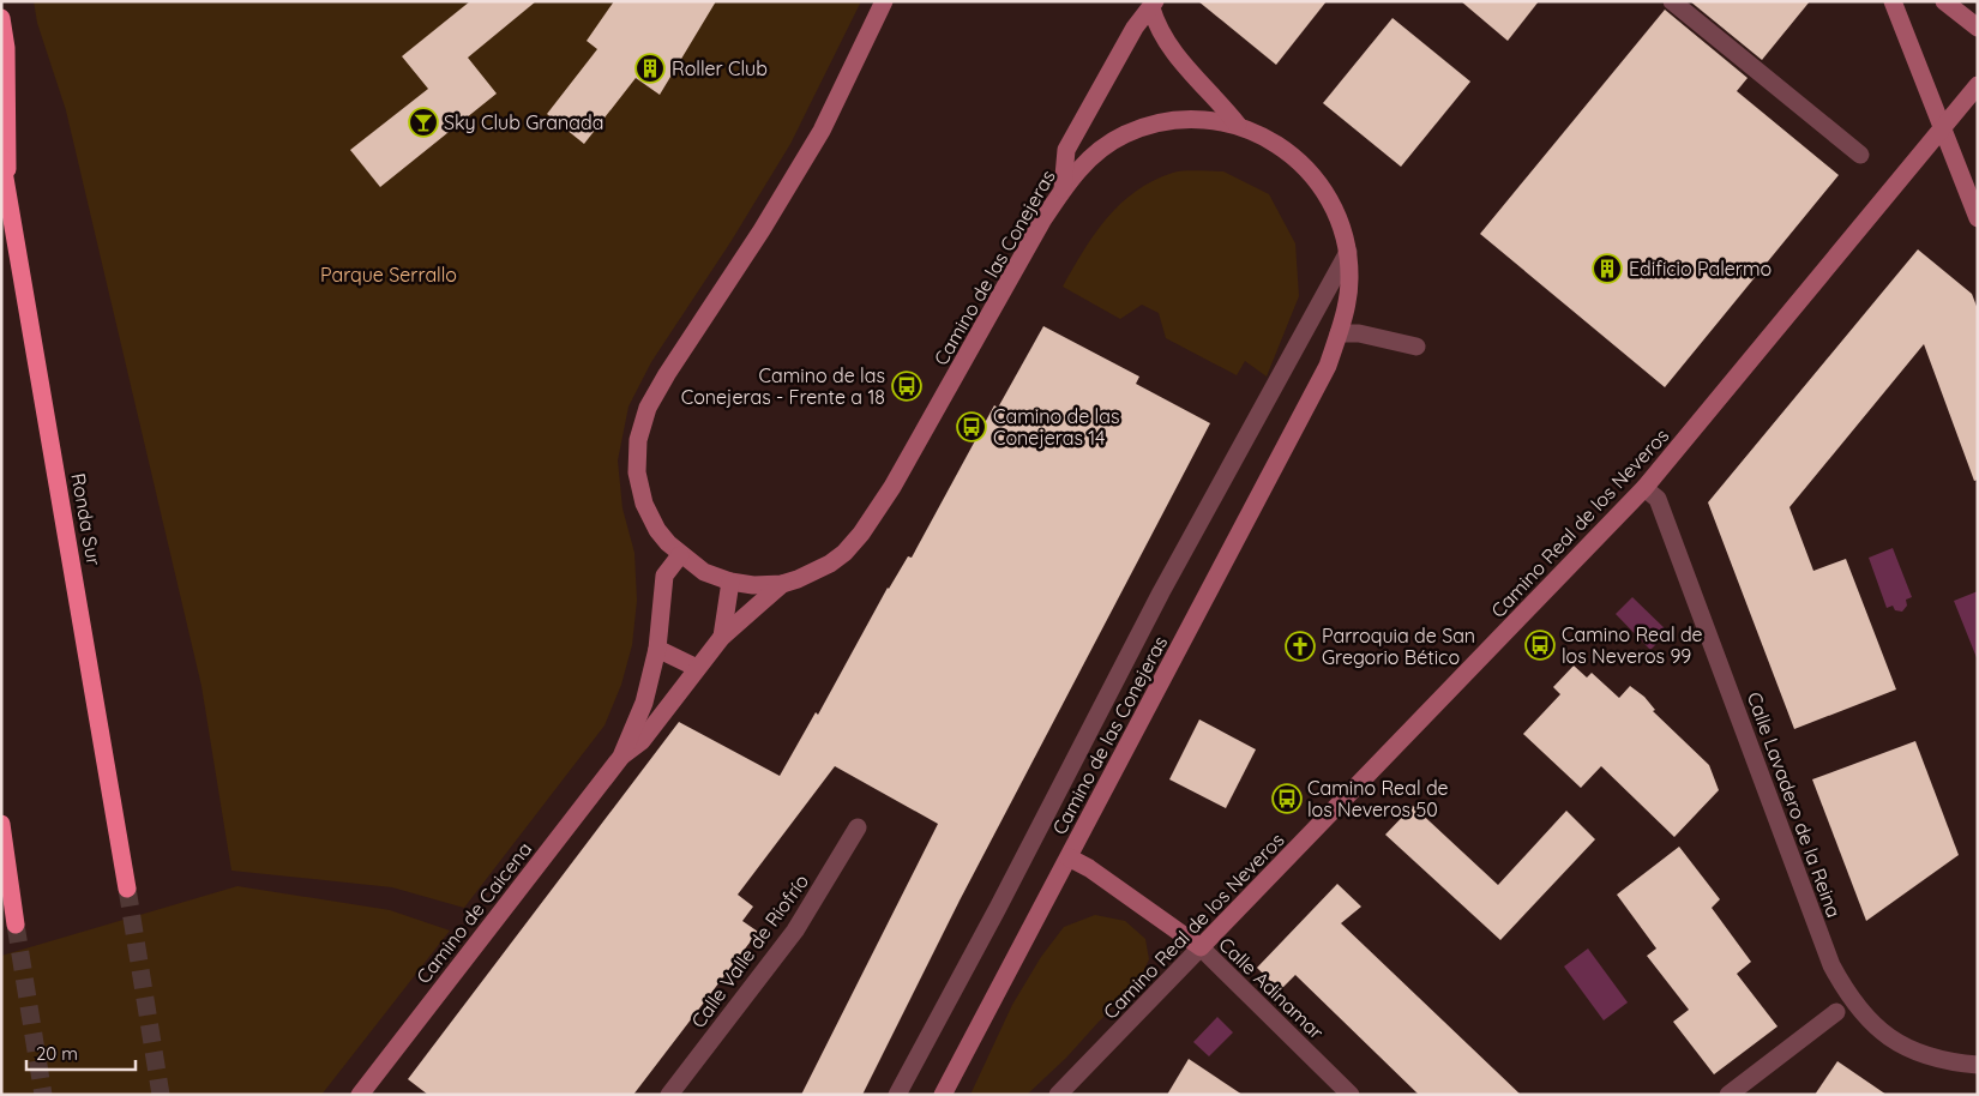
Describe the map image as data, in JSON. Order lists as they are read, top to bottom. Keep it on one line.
{"streets":{"highway":["Ronda Sur"],"main road":["Camino de las Conejeras","Camino Real de los Neveros","Camino de Caicena","Calle Adinamar"],"street":["Calle Lavadero de la Reina","Calle Valle de Riofrío"]},"crossings":[["Camino de las Conejeras","Camino de Caicena"],["Camino de las Conejeras","Calle Adinamar"],["Camino Real de los Neveros","Calle Lavadero de la Reina"],["Camino Real de los Neveros","Calle Adinamar"]],"parks":["Parque Serrallo"],"places":{"building":["Roller Club","Edificio Palermo"],"bar":["Sky Club Granada"],"bus stop":["Camino de las Conejeras - Frente a 18","Camino de las Conejeras 14","Camino Real de los Neveros 99","Camino Real de los Neveros 50"],"church":["Parroquia de San Gregorio Bético"]},"scale_bar":"20 m"}
